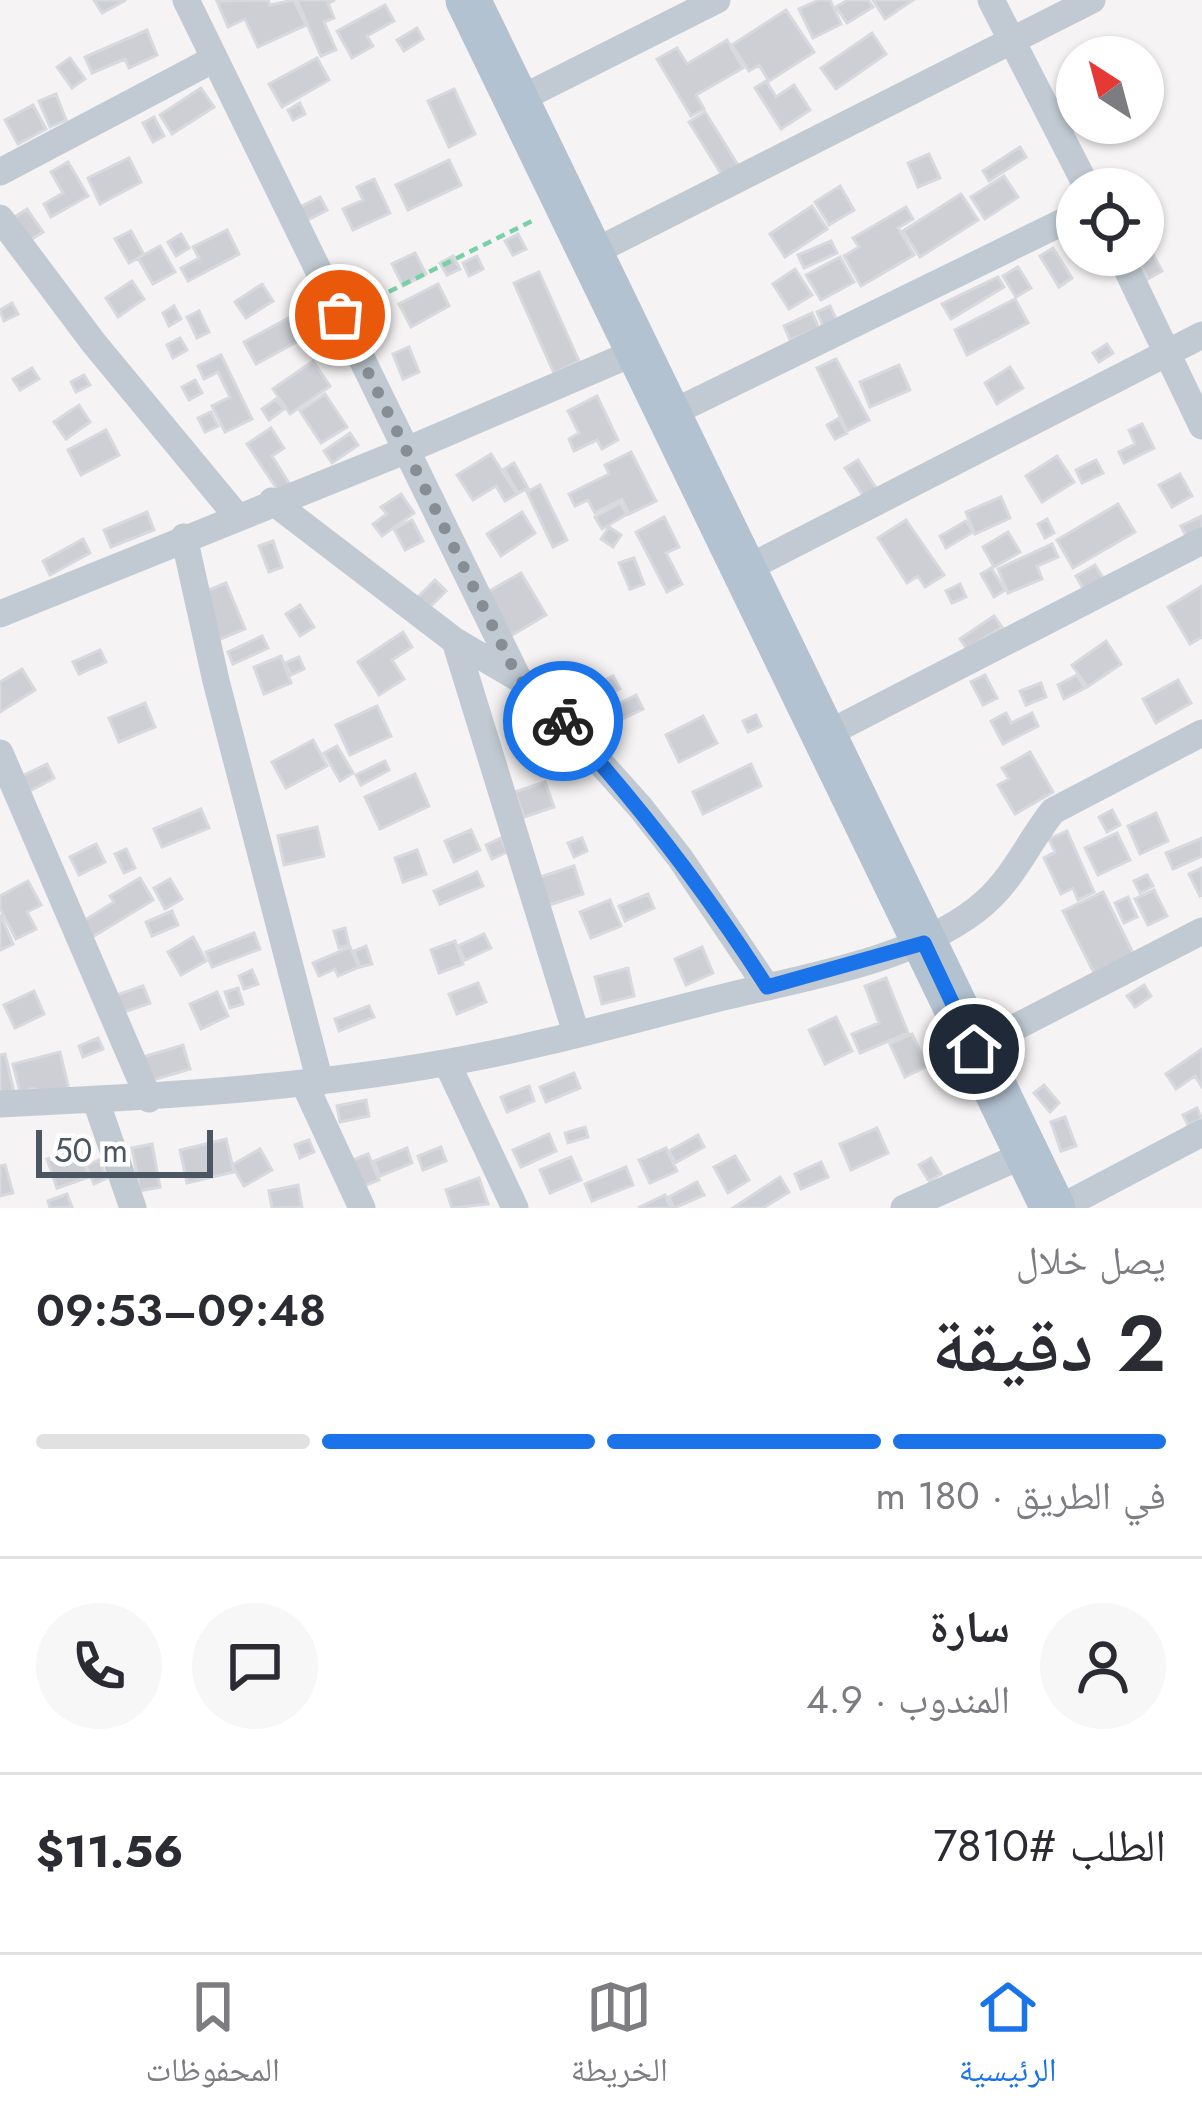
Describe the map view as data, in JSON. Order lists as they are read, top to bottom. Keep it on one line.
{"scale_bar":"50 m","north":"top left","page":{"scale":"50 m","heading":["2 دقيقة","يصل خلال","09:48–09:53"],"panel":["سارة","المندوب · 4.9","الطلب #7810","$11.56"],"bar":"في الطريق · 180 m","tabs":["الرئيسية","الخريطة","المحفوظات"]}}
